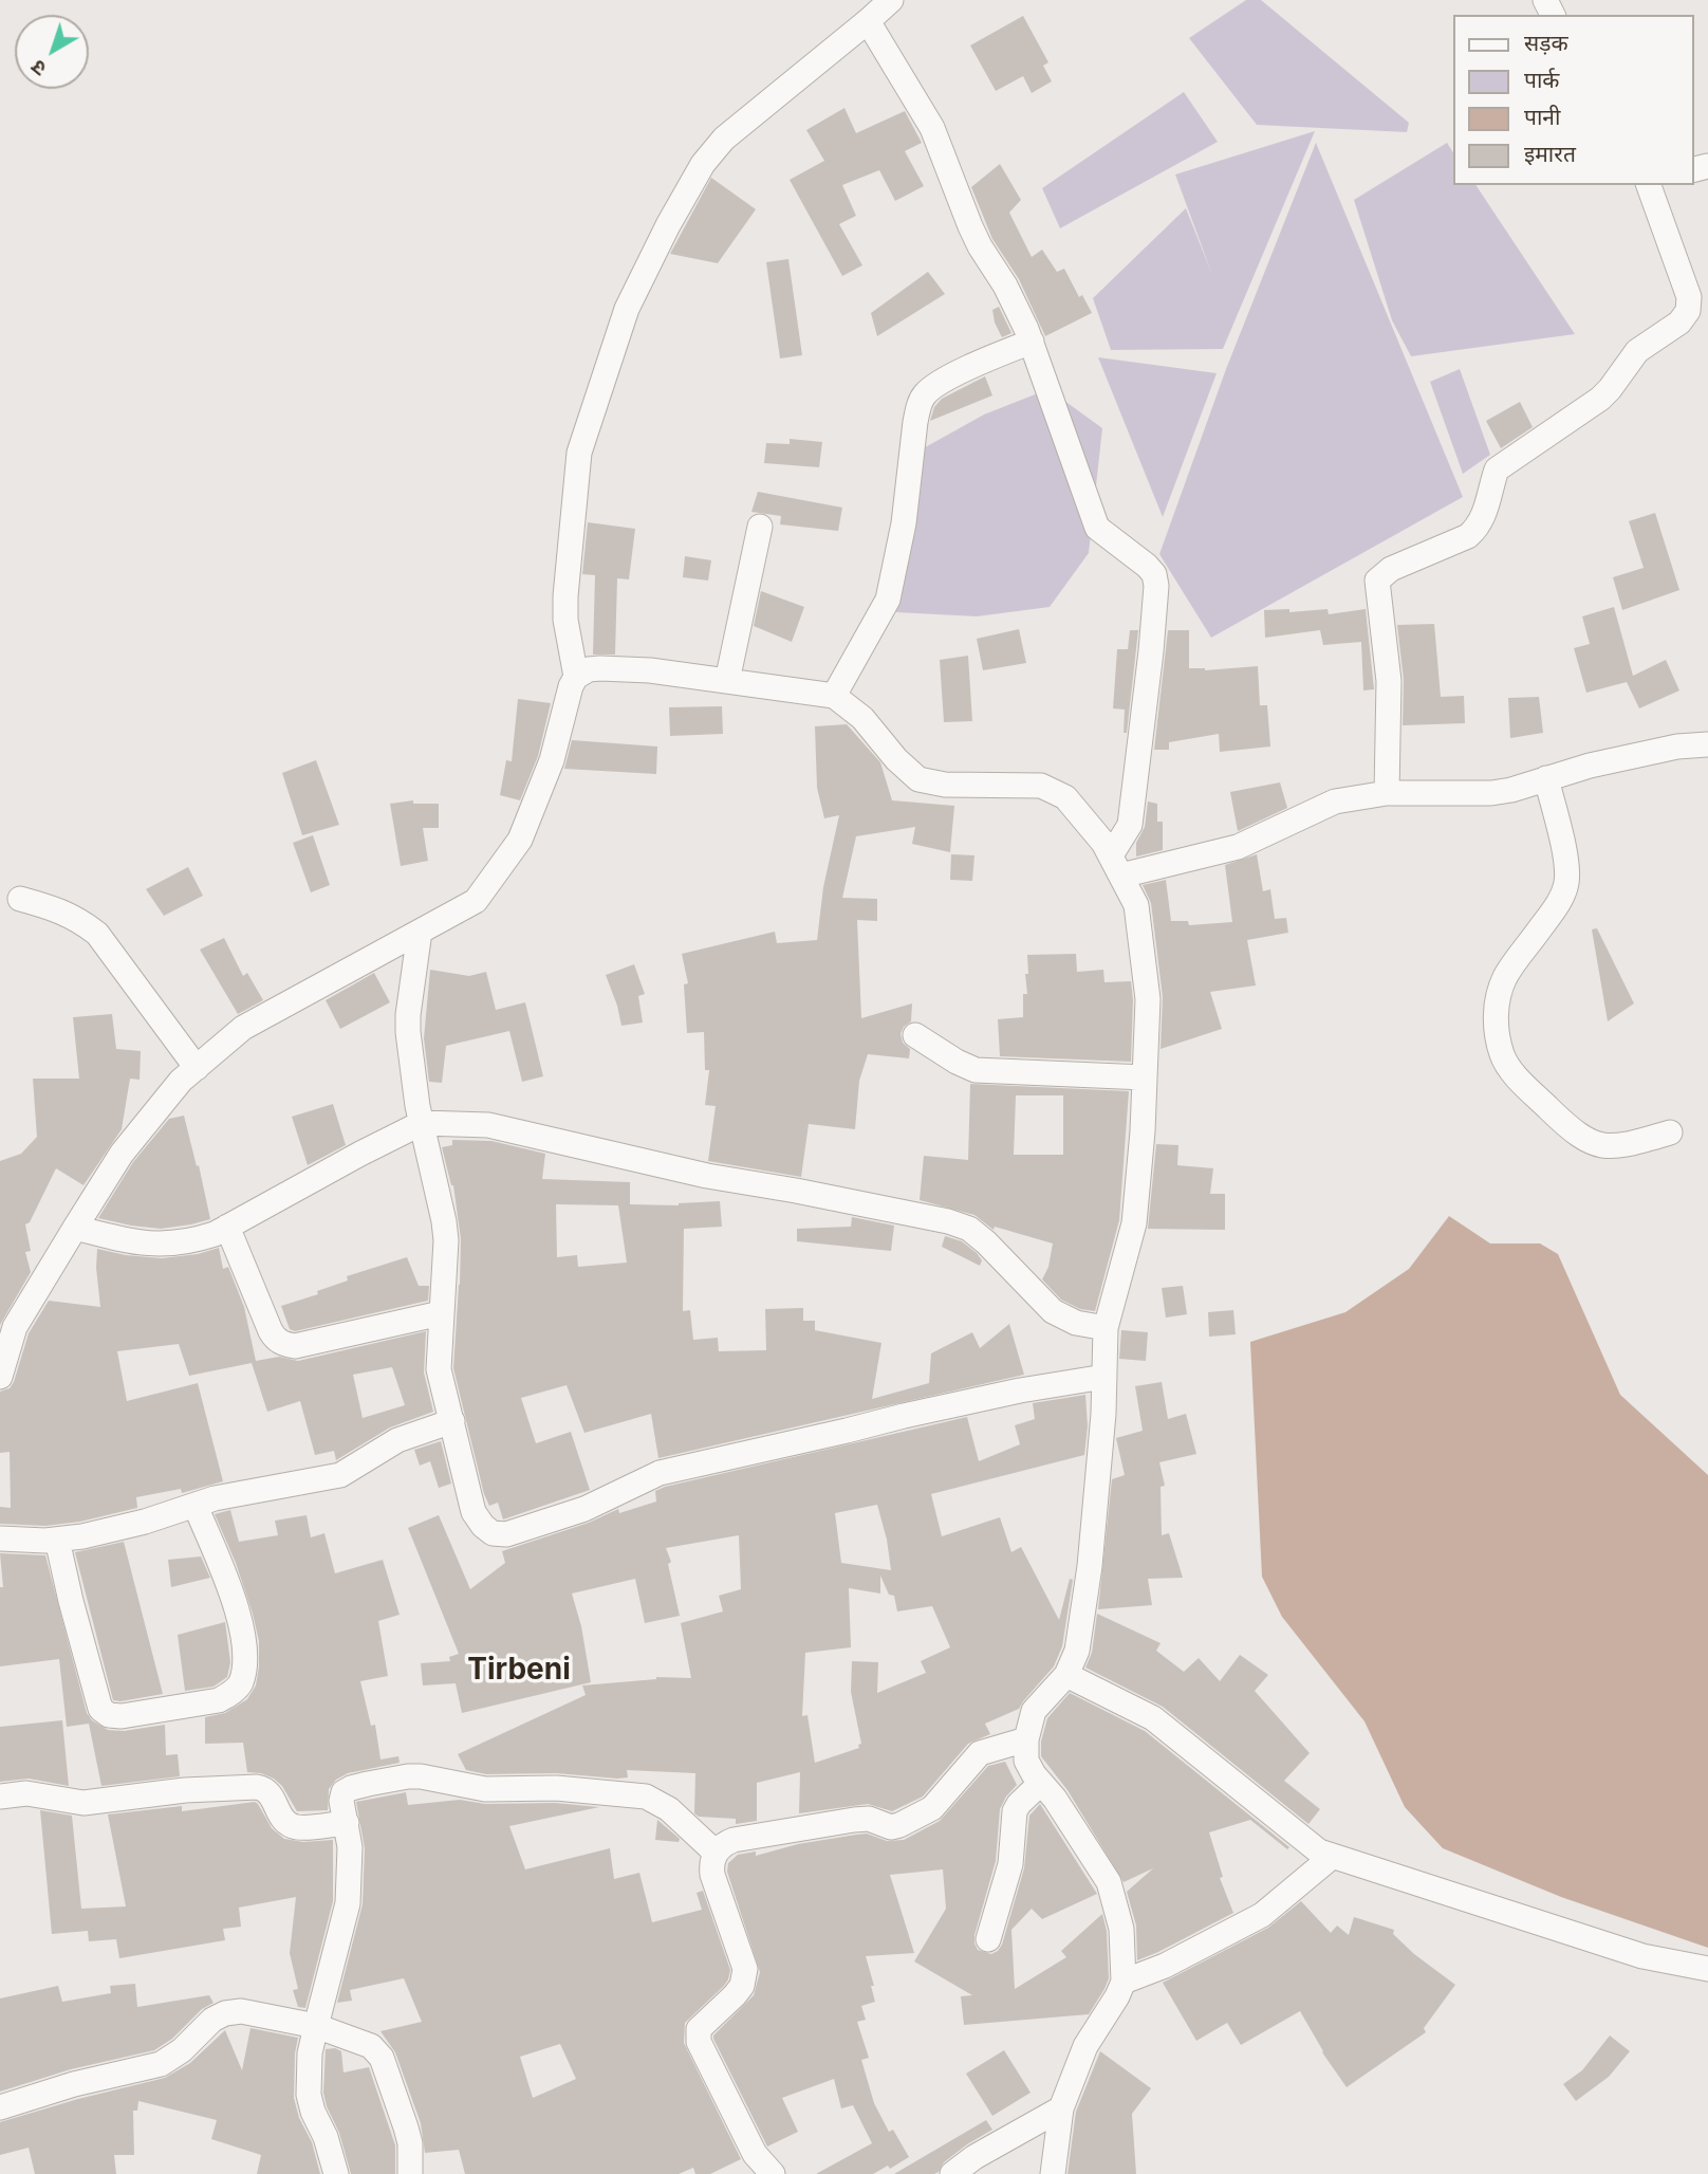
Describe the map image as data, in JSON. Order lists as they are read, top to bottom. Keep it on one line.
{"districts":["Tirbeni"],"legend":["सड़क","पार्क","पानी","इमारत"],"north":"bottom left"}
